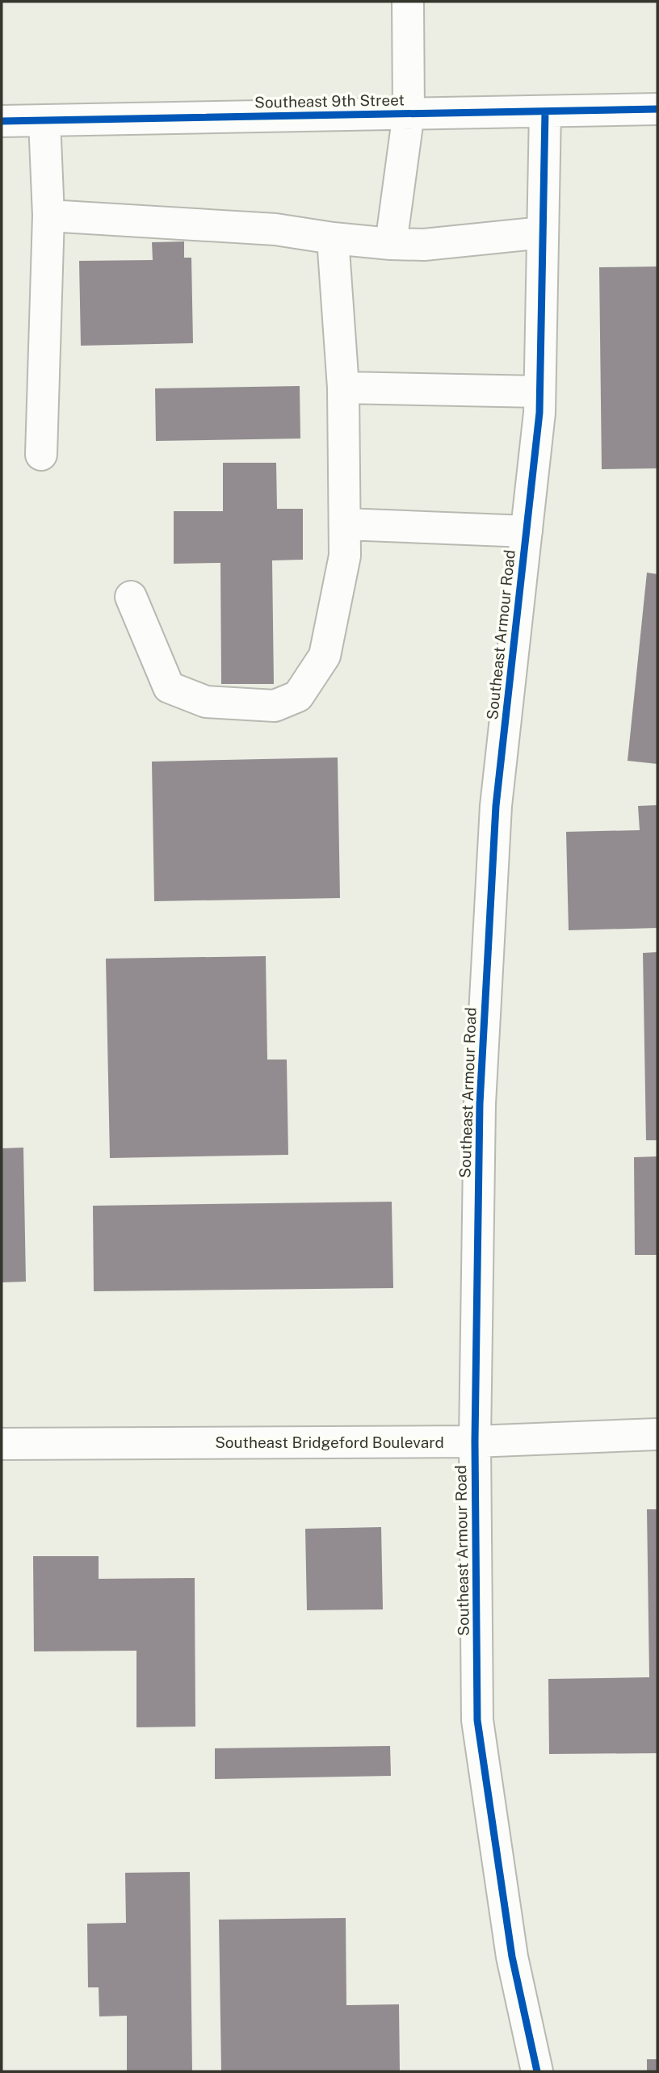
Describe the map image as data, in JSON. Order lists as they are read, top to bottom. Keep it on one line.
{"streets":{"street":["Southeast 9th Street","Southeast Armour Road","Southeast Bridgeford Boulevard"]},"crossings":[["Southeast 9th Street","Southeast Armour Road"],["Southeast Armour Road","Southeast Bridgeford Boulevard"]]}
